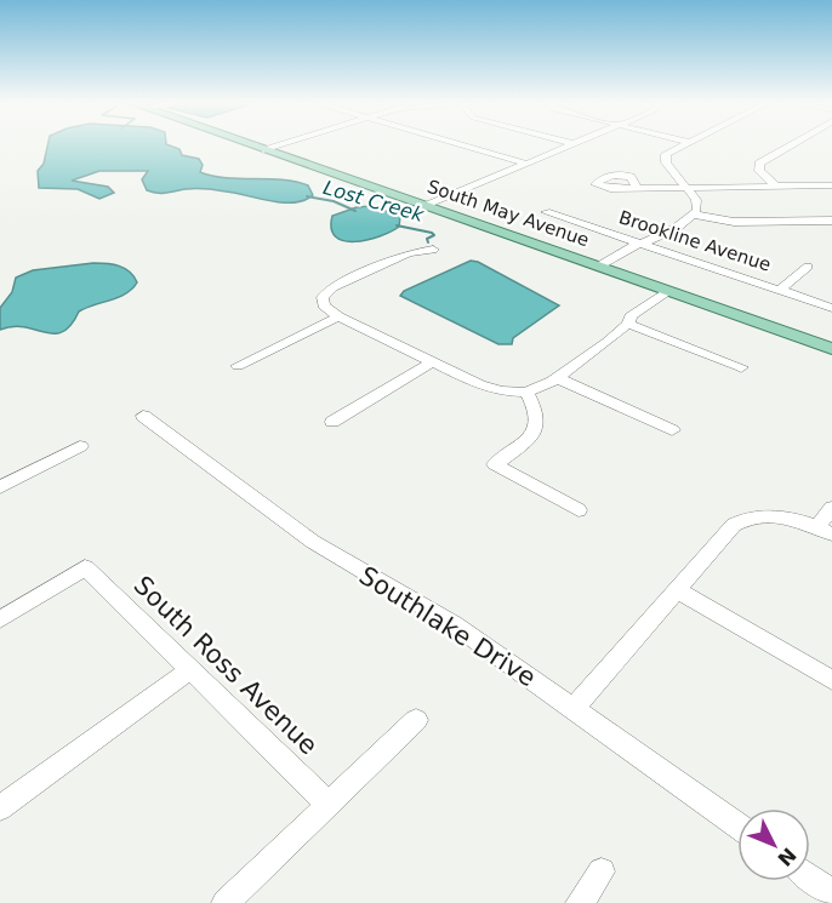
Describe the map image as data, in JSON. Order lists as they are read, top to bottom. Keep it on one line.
{"streets":{"main road":["South May Avenue"],"street":["Brookline Avenue","Southlake Drive","South Ross Avenue"]},"water":["Lost Creek"],"north":"bottom right"}
